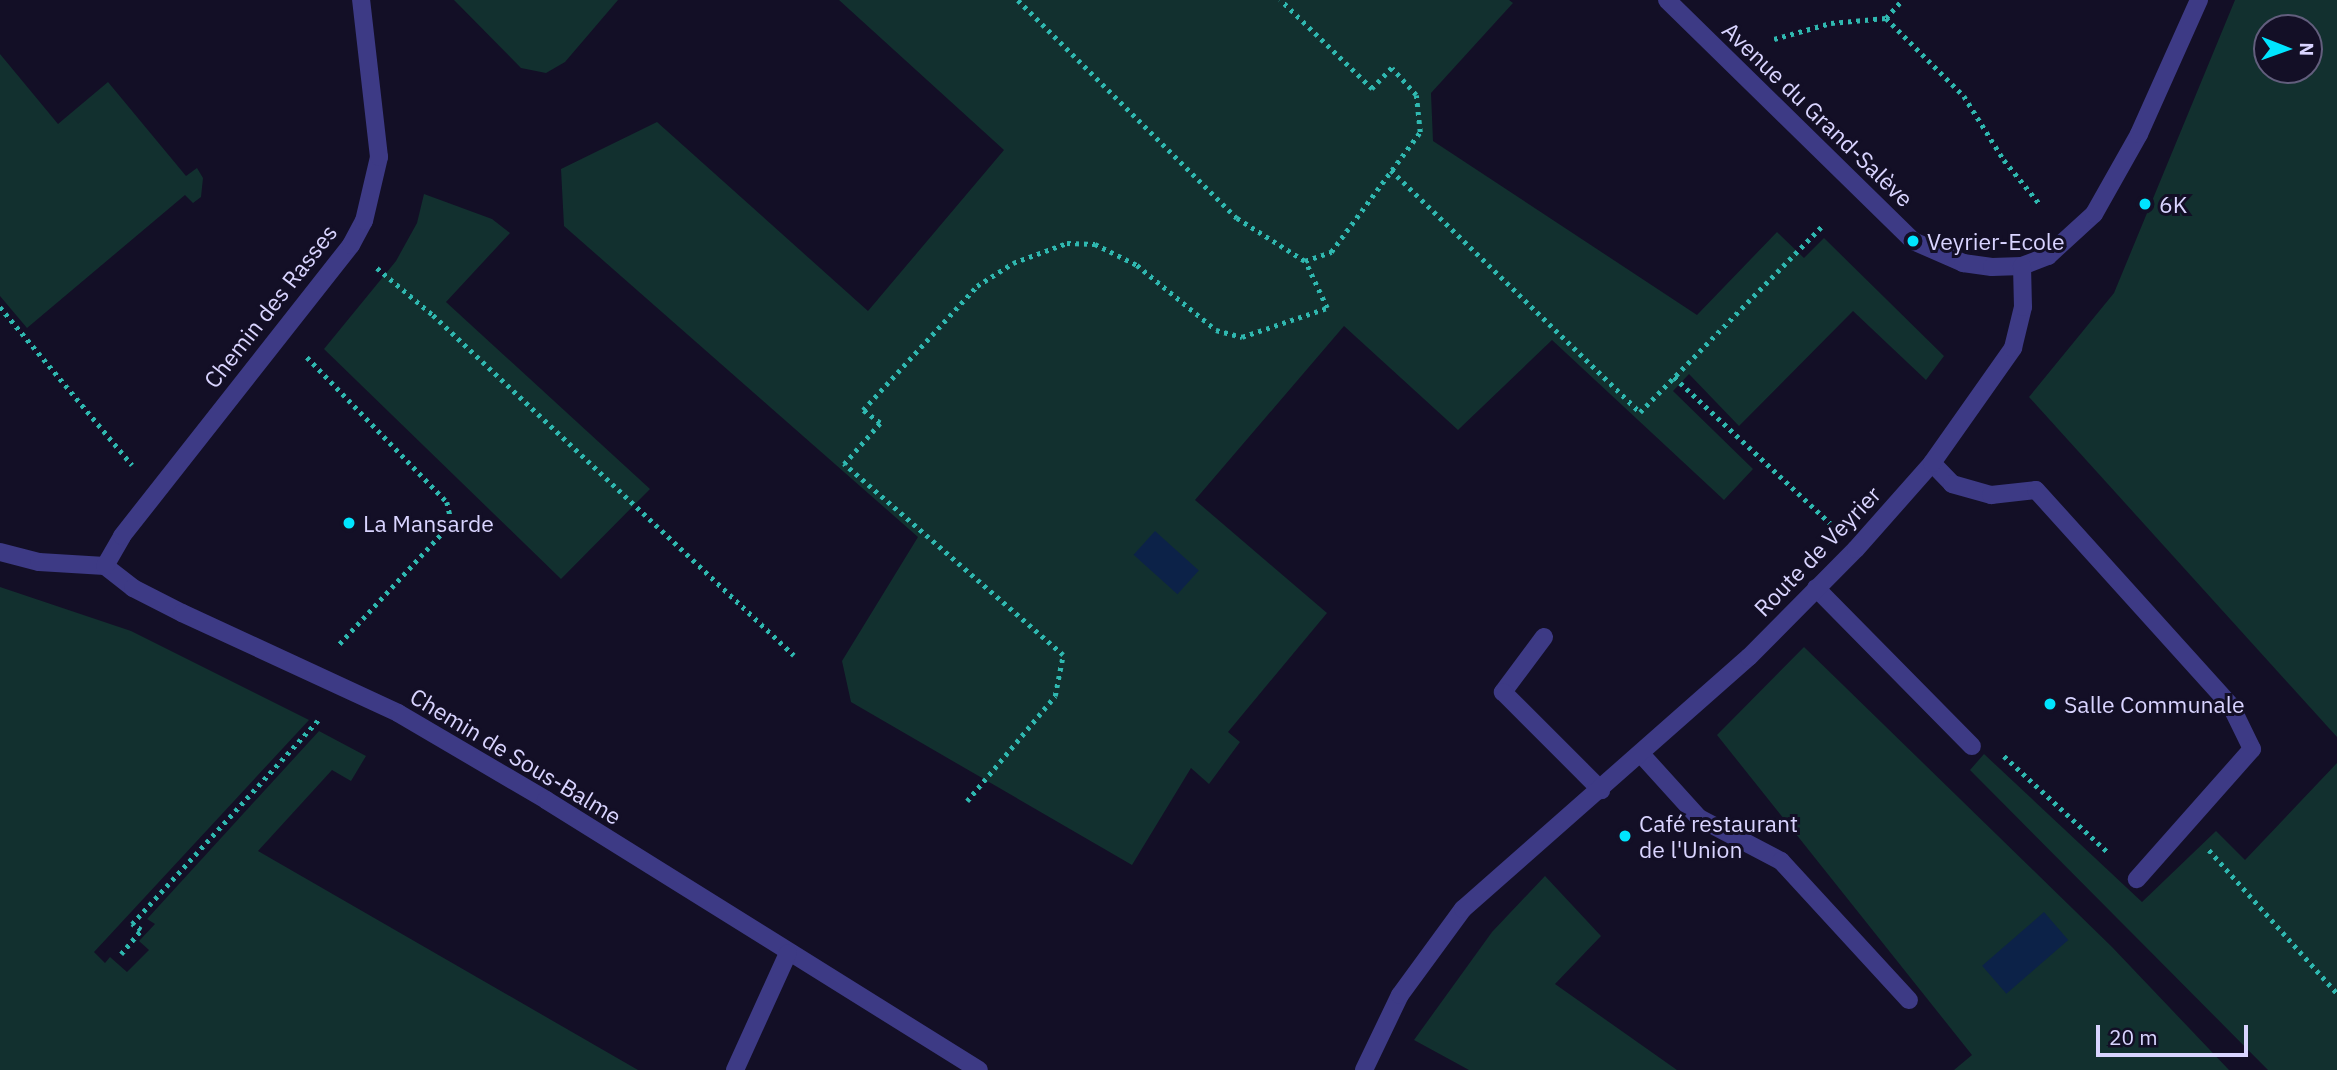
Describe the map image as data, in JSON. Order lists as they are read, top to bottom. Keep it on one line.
{"streets":{"street":["Avenue du Grand-Salève","Chemin des Rasses","Route de Veyrier","Chemin de Sous-Balme"]},"crossings":[["Avenue du Grand-Salève","Route de Veyrier"],["Chemin des Rasses","Chemin de Sous-Balme"]],"places":["6K","Veyrier-Ecole","La Mansarde","Salle Communale","Café restaurant de l'Union"],"scale_bar":"20 m","north":"right"}
